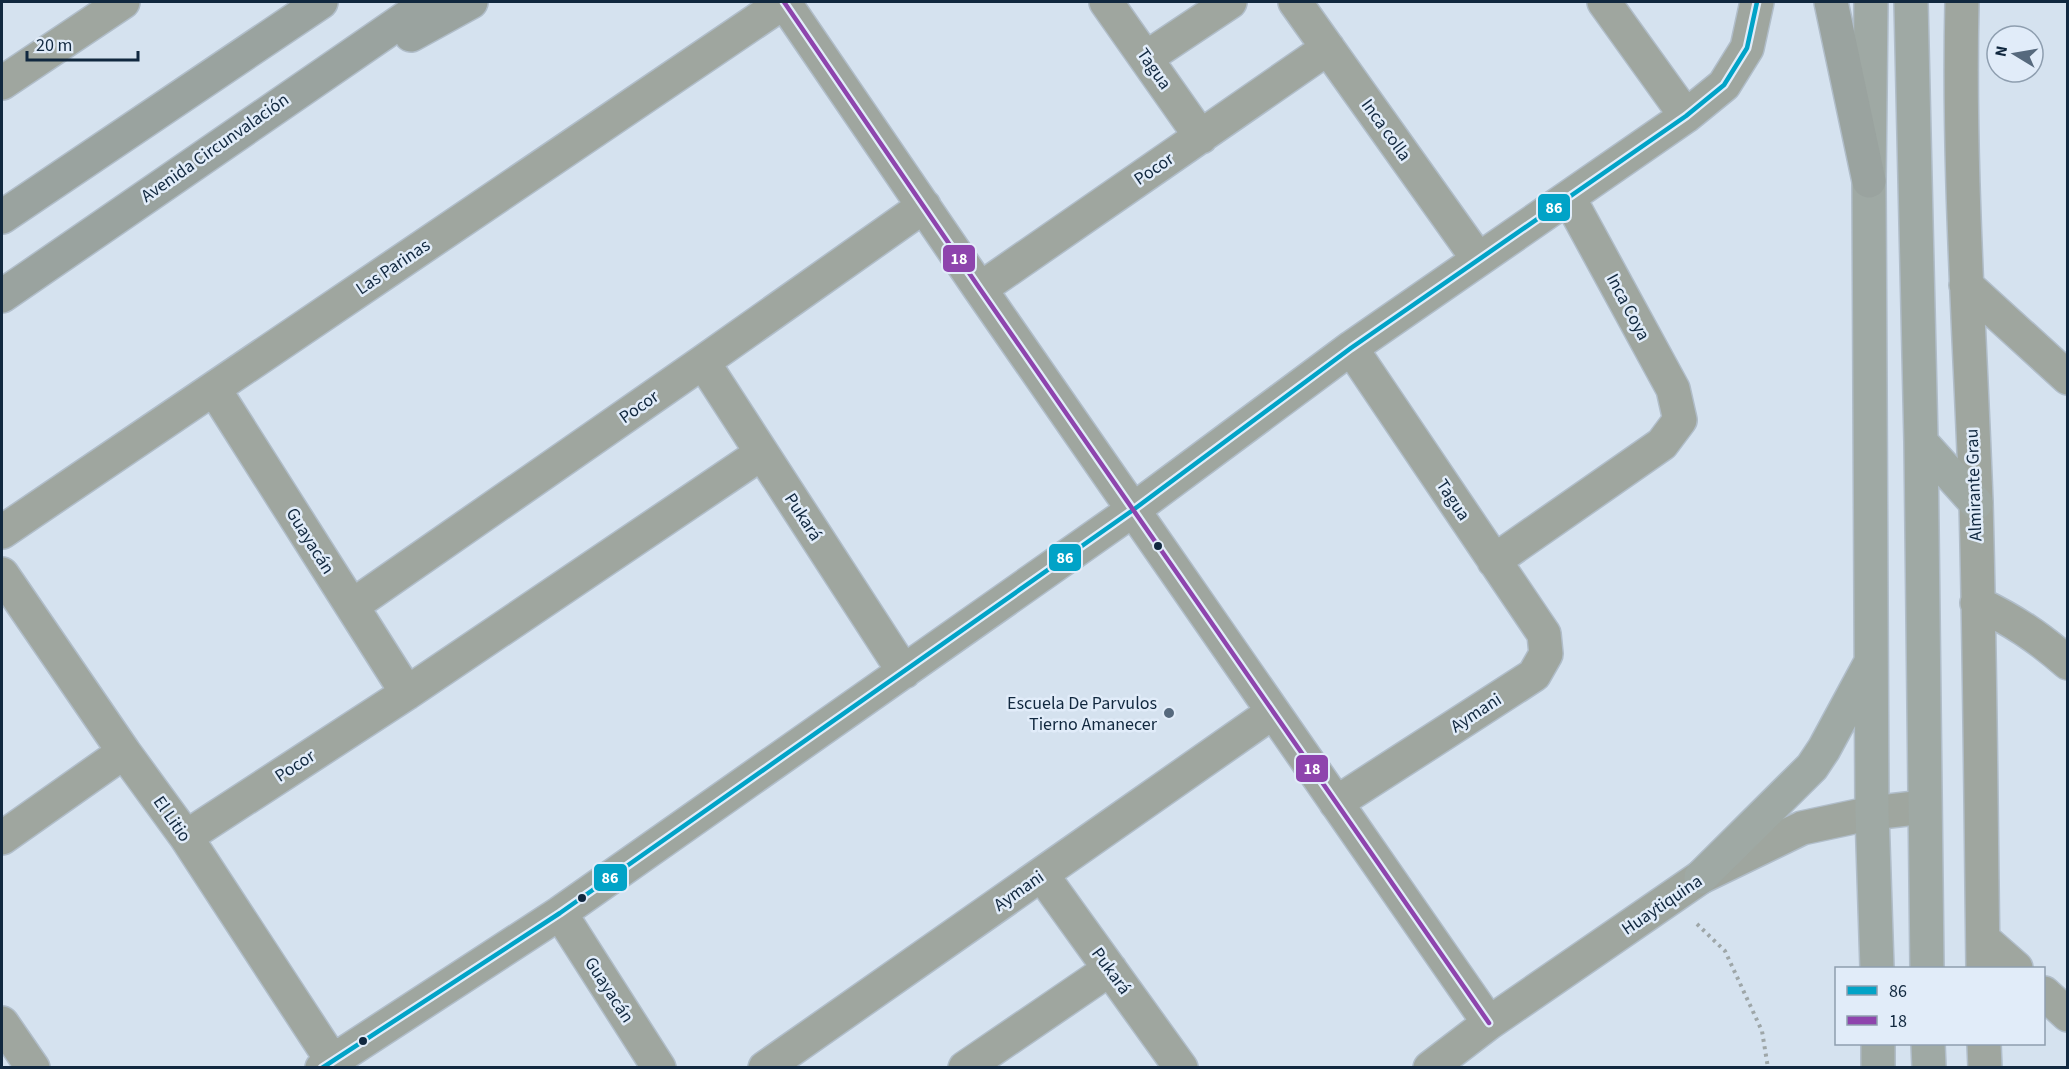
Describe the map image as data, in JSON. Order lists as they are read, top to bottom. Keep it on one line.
{"streets":{"highway":["Avenida Circunvalación"],"street":["Tagua","Inca colla","Pocor","Las Parinas","Inca Coya","Almirante Grau","Pukará","Guayacán","Aymani","El Litio","Huaytiquina"]},"crossings":[["Tagua","Pocor"],["Tagua","Inca Coya"],["Tagua","Aymani"],["Inca colla","Pocor"],["Pocor","Pukará"],["Pocor","Guayacán"],["Pocor","El Litio"],["Las Parinas","Guayacán"],["Pukará","Aymani"]],"places":["Escuela De Parvulos Tierno Amanecer"],"lines":["transit line 86","transit line 18"],"legend":["86","18"],"scale_bar":"20 m","north":"left"}
